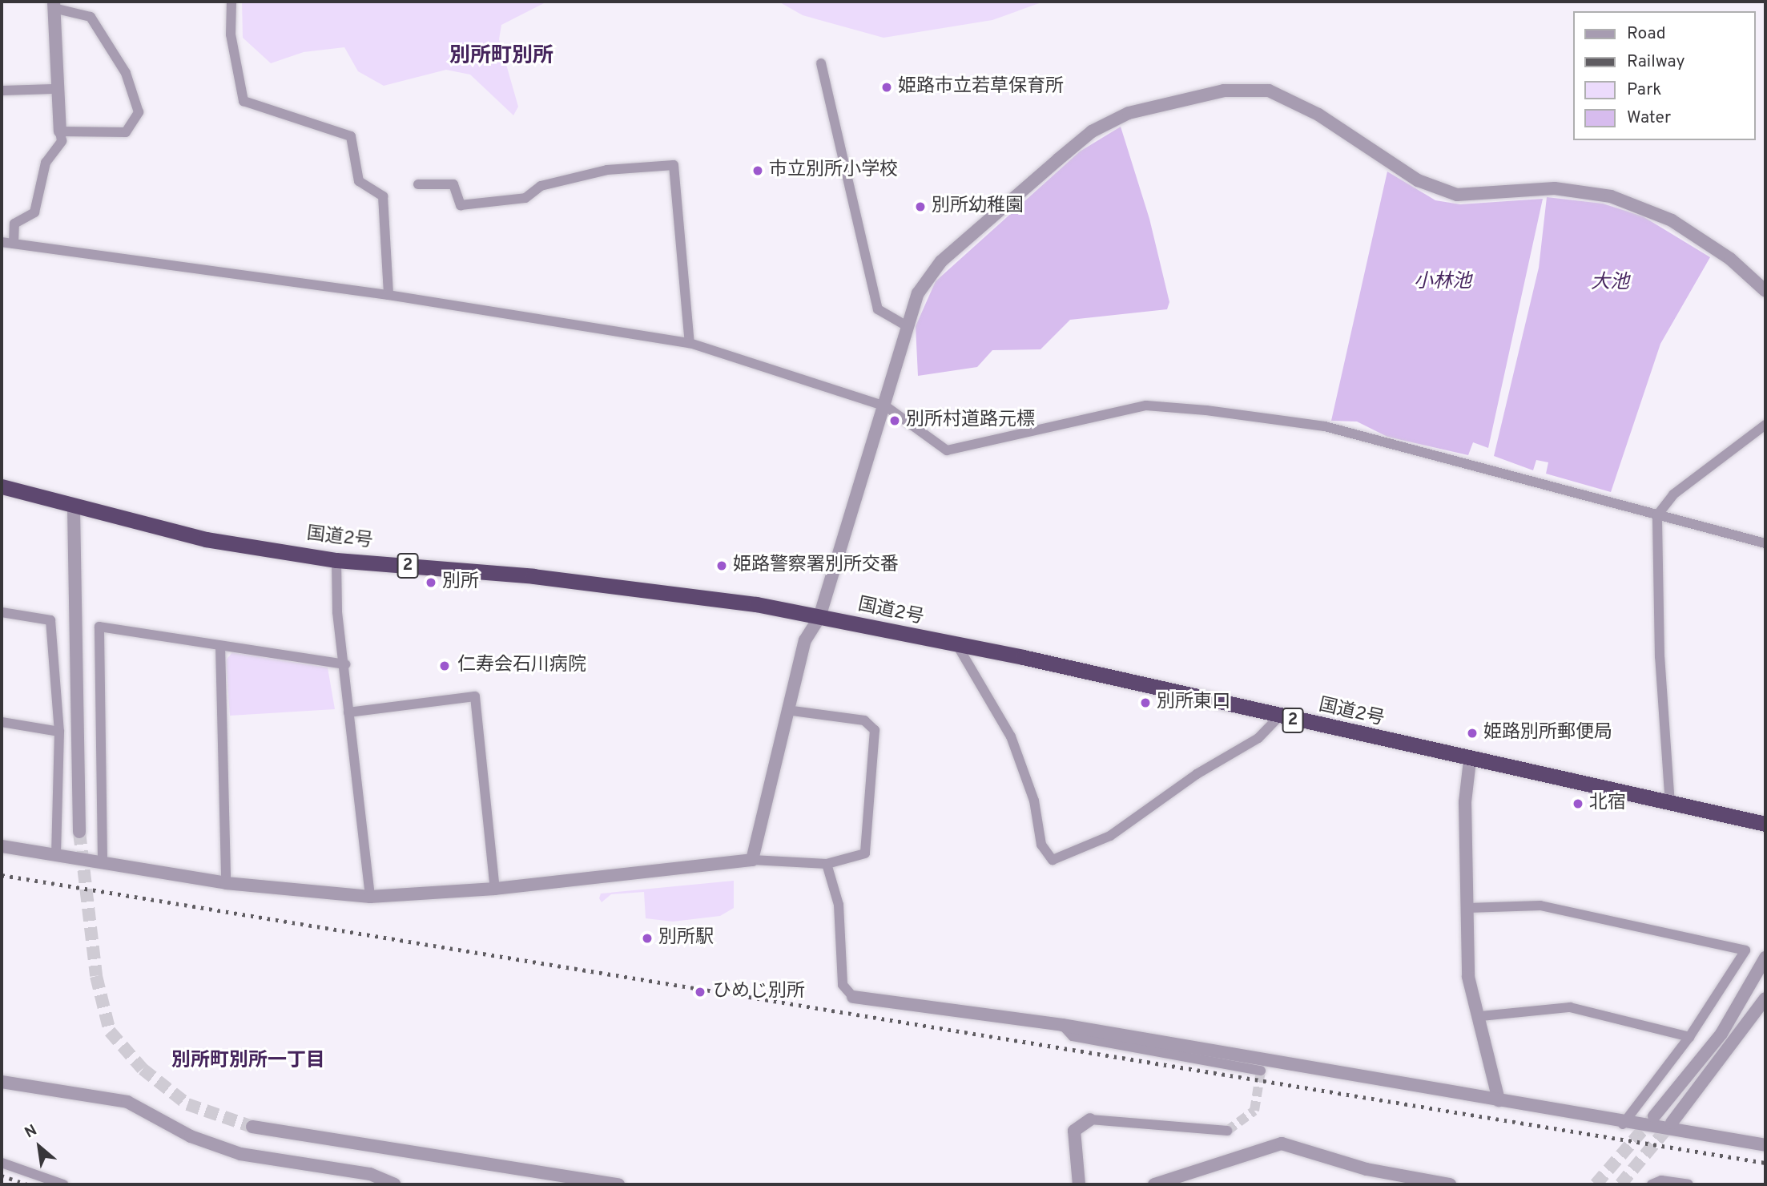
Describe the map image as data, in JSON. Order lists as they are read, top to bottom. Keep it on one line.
{"streets":{"highway":["国道2号","2"]},"districts":["別所町別所","別所町別所一丁目"],"water":["小林池","大池"],"places":["姫路市立若草保育所","市立別所小学校","別所幼稚園","別所村道路元標","姫路警察署別所交番","別所","仁寿会石川病院","別所東口","姫路別所郵便局","北宿","別所駅","ひめじ別所"],"legend":["Road","Railway","Park","Water"],"north":"top left"}
